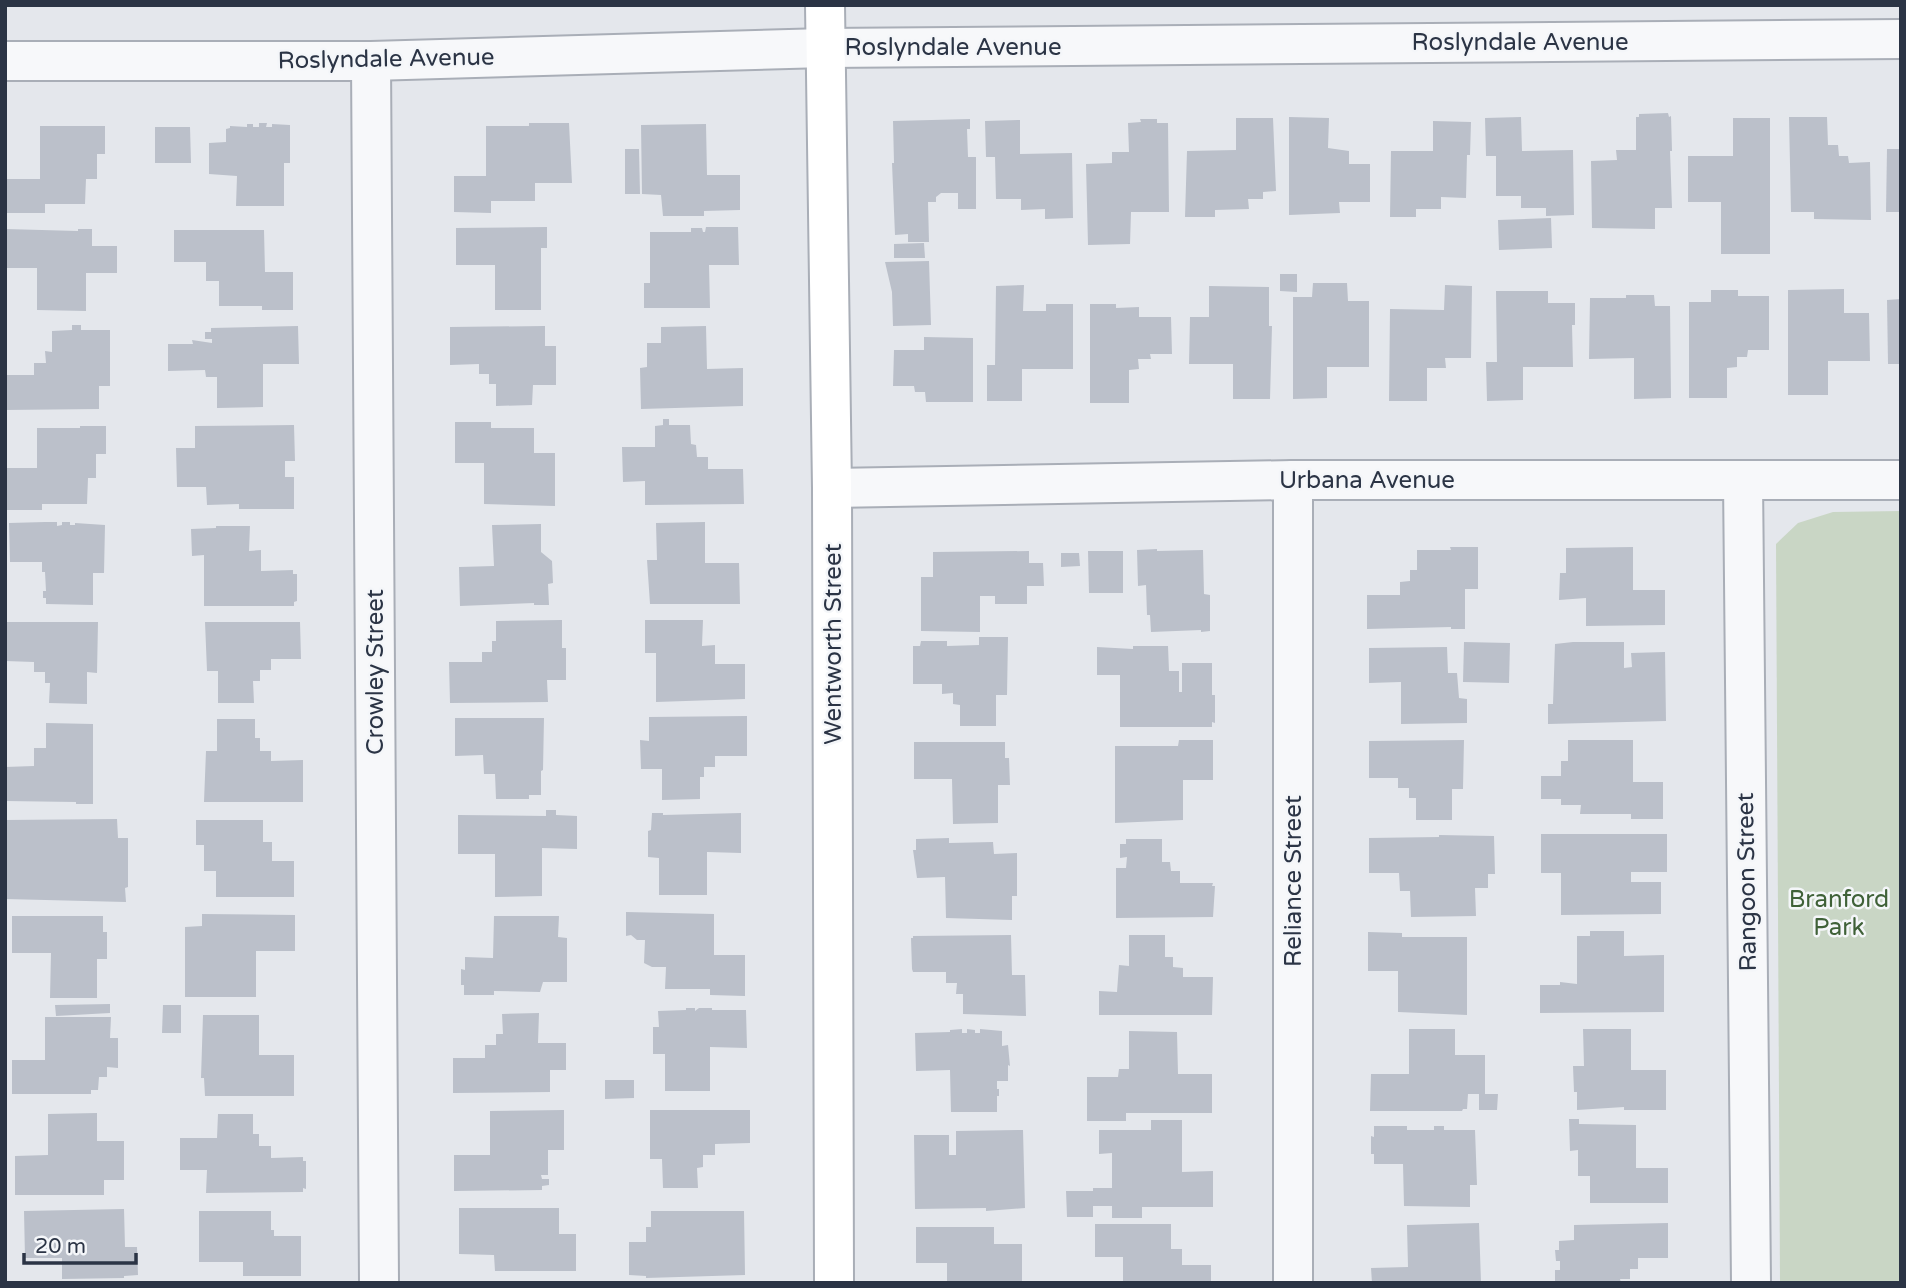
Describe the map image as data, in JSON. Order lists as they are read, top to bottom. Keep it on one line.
{"streets":{"street":["Roslyndale Avenue","Urbana Avenue","Wentworth Street","Crowley Street","Reliance Street","Rangoon Street"]},"crossings":[["Roslyndale Avenue","Wentworth Street"],["Roslyndale Avenue","Crowley Street"],["Urbana Avenue","Wentworth Street"],["Urbana Avenue","Reliance Street"],["Urbana Avenue","Rangoon Street"]],"parks":["Branford Park"],"scale_bar":"20 m"}
